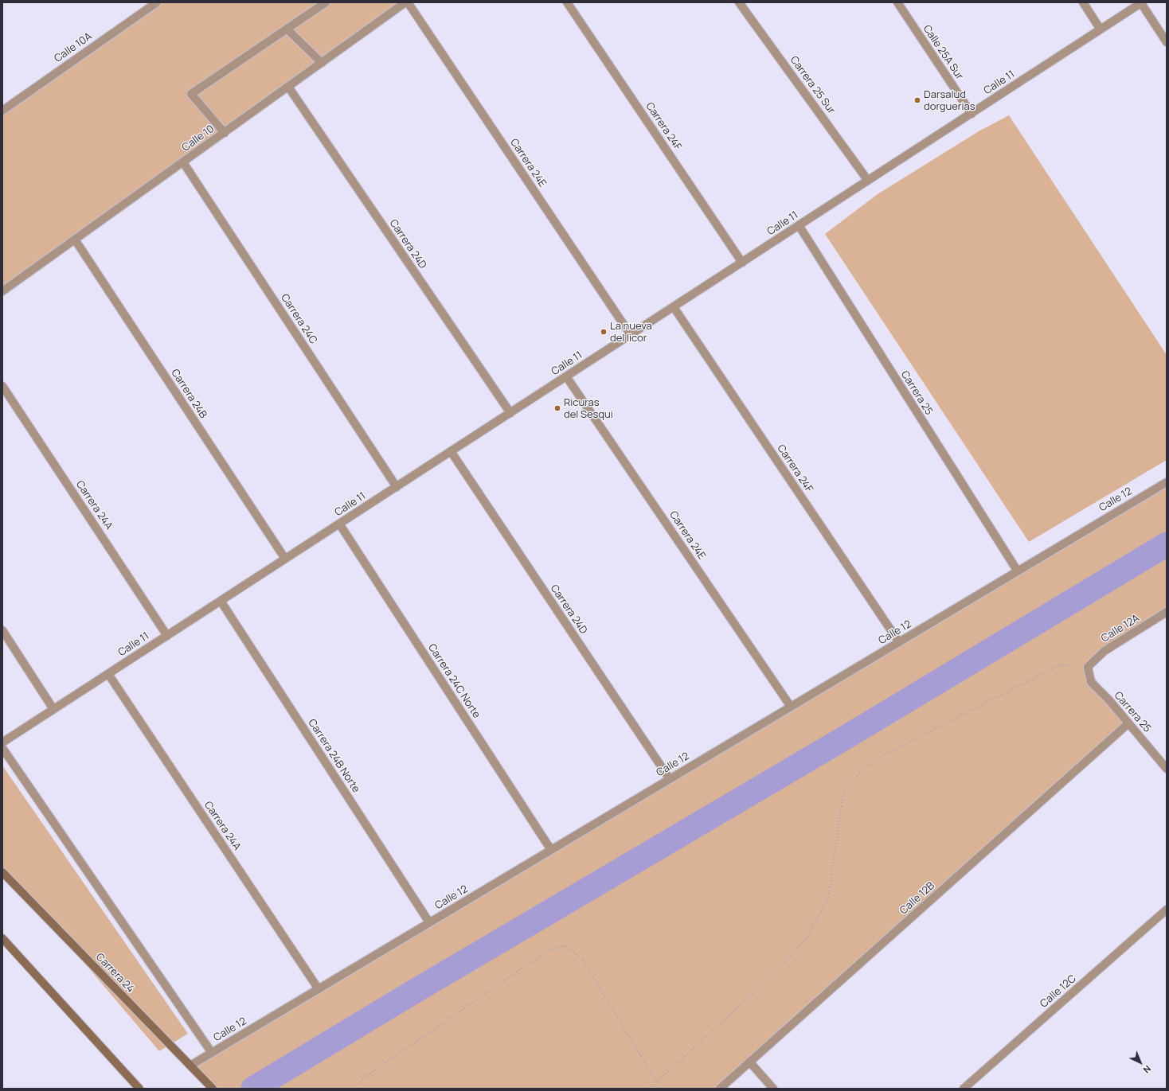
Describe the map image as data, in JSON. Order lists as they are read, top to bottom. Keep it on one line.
{"streets":{"street":["Calle 10A","Calle 25A Sur","Calle 11","Carrera 25 Sur","Carrera 24F","Calle 10","Carrera 24E","Carrera 24D","Carrera 24C","Carrera 25","Carrera 24B","Calle 12","Carrera 24A","Calle 12A","Carrera 24C Norte","Carrera 24B Norte","Calle 12B","Carrera 24","Calle 12C"]},"crossings":[["Calle 25A Sur","Calle 11"],["Calle 11","Carrera 25 Sur"],["Calle 11","Carrera 24F"],["Calle 11","Carrera 24E"],["Calle 11","Carrera 24D"],["Calle 11","Carrera 24C"],["Calle 11","Carrera 25"],["Calle 11","Carrera 24B"],["Calle 11","Carrera 24A"],["Calle 11","Carrera 24C Norte"],["Calle 11","Carrera 24B Norte"],["Carrera 24F","Calle 12"],["Calle 10","Carrera 24E"],["Calle 10","Carrera 24D"],["Calle 10","Carrera 24C"],["Calle 10","Carrera 24B"],["Carrera 24E","Calle 12"],["Carrera 24D","Calle 12"],["Carrera 25","Calle 12"],["Carrera 25","Calle 12A"],["Carrera 25","Calle 12B"],["Calle 12","Carrera 24A"],["Calle 12","Carrera 24C Norte"],["Calle 12","Carrera 24B Norte"],["Calle 12","Carrera 24"]],"places":["Darsalud dorguerias","La nueva del licor","Ricuras del Sesqui"],"north":"bottom right"}
